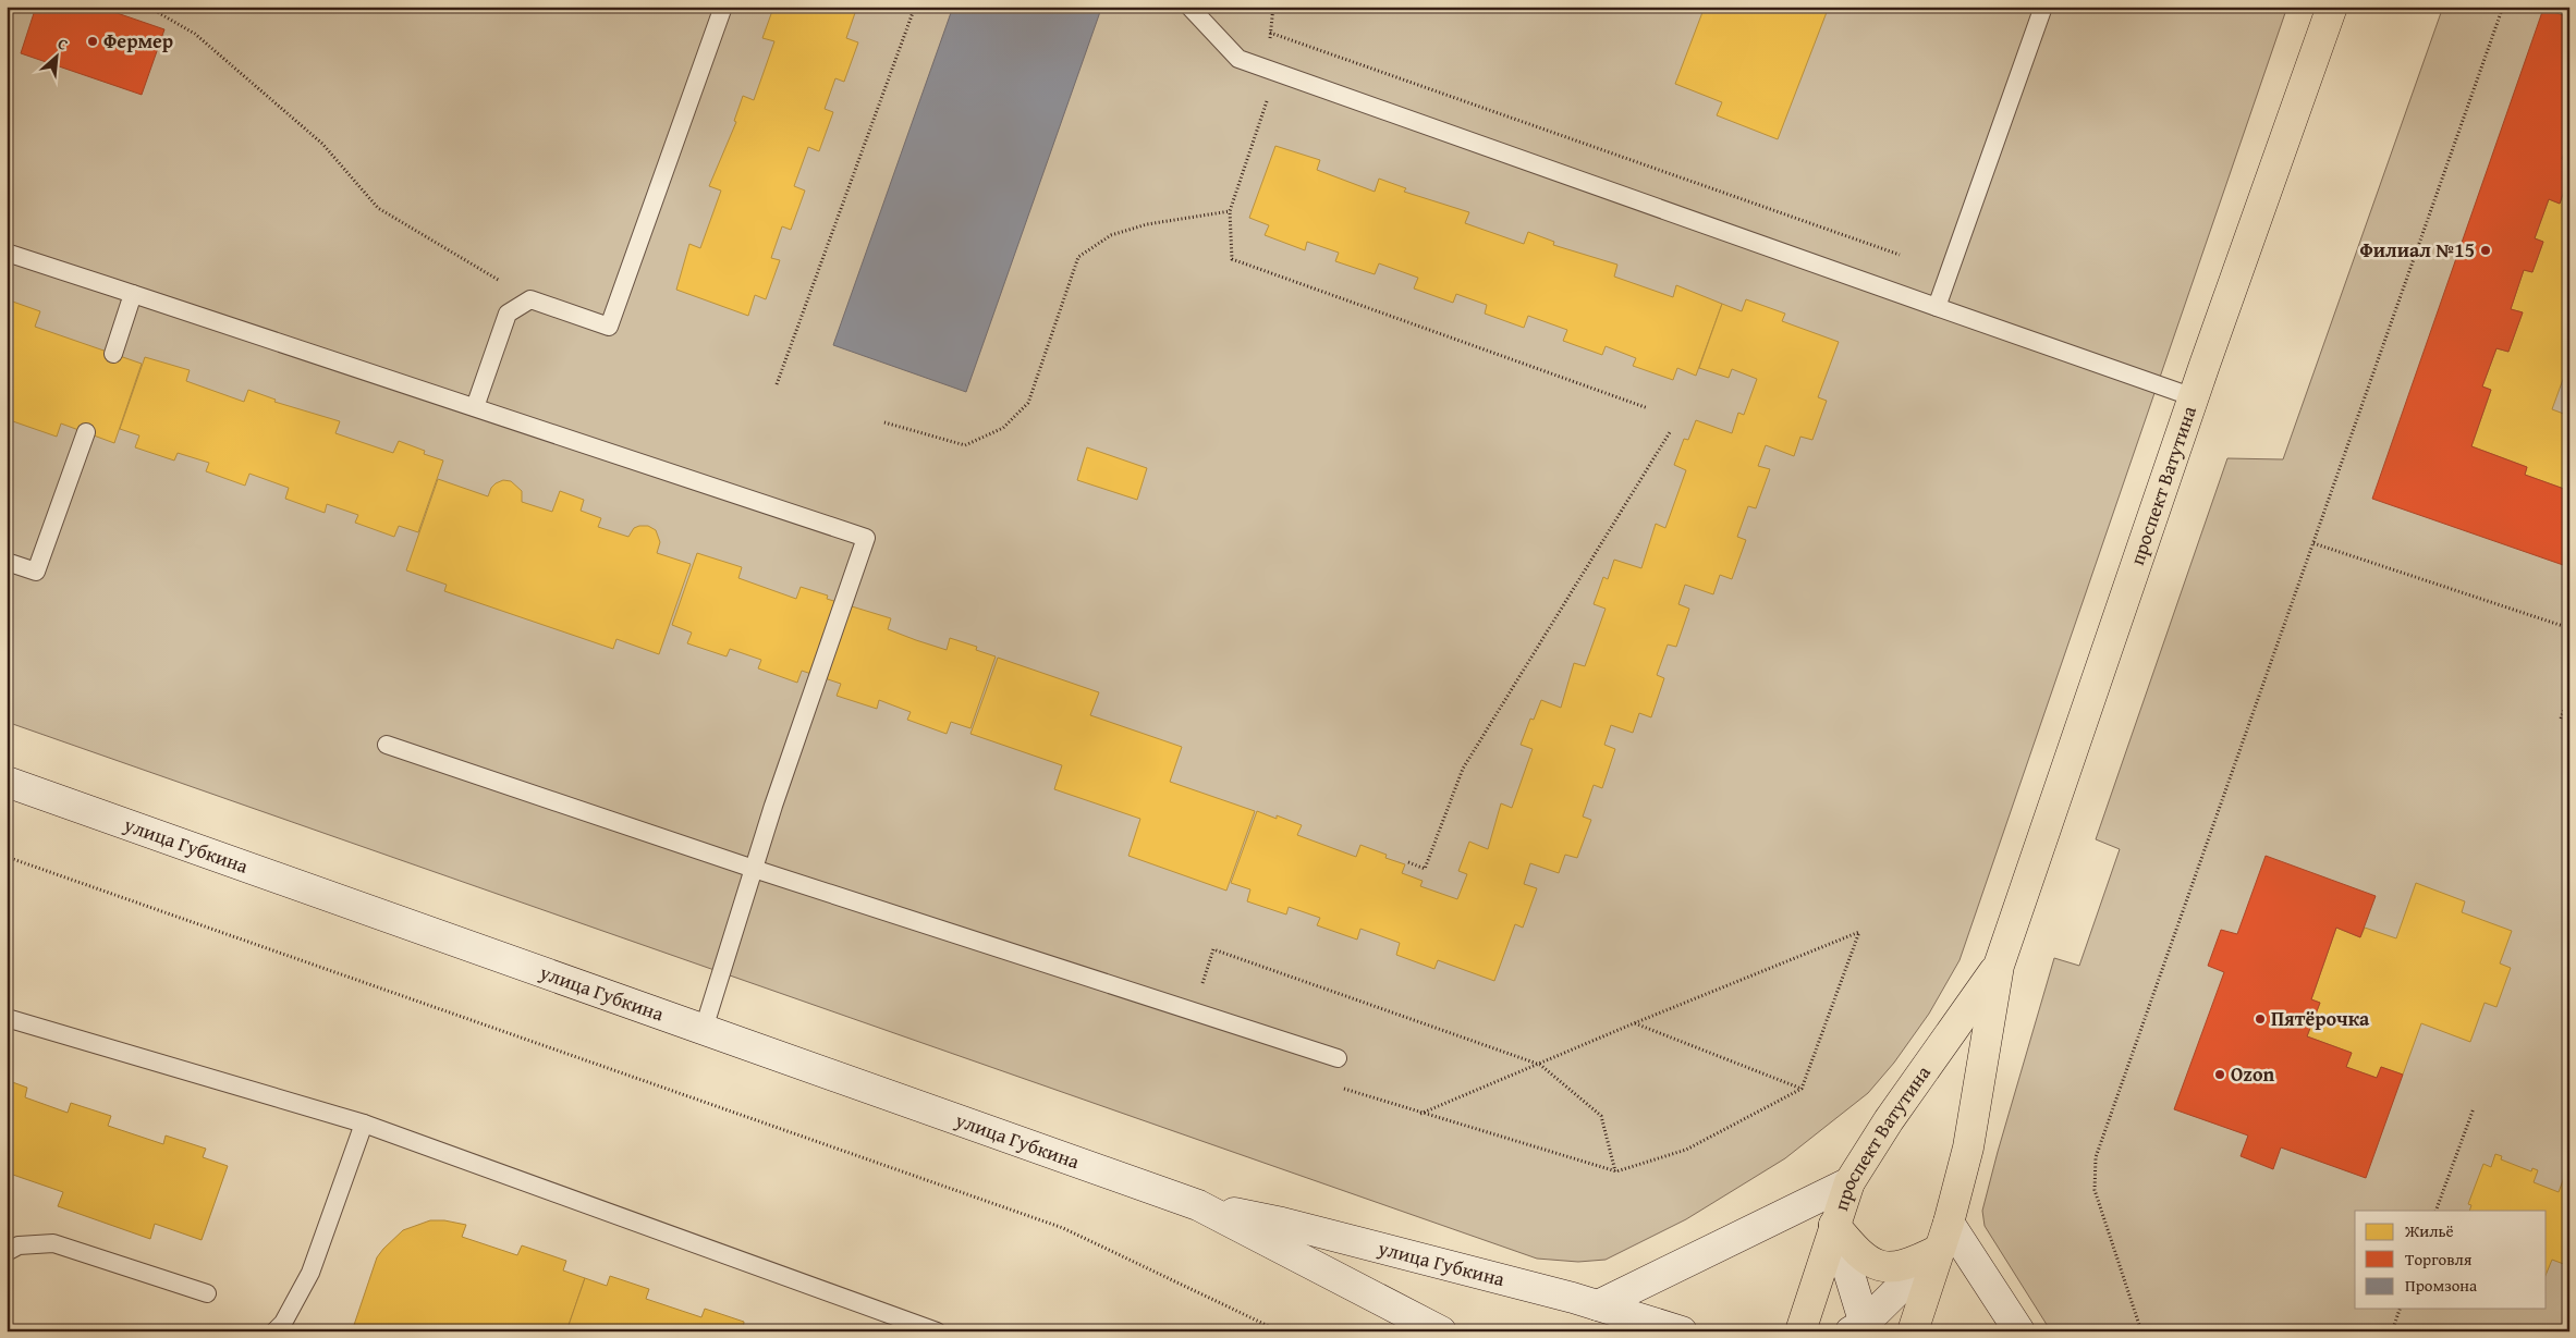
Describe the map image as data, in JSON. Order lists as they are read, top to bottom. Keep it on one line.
{"streets":{"main road":["проспект Ватутина","улица Губкина"]},"places":["Фермер","Филиал №15","Пятёрочка","Ozon"],"legend":["Жильё","Торговля","Промзона"],"north":"top right"}
